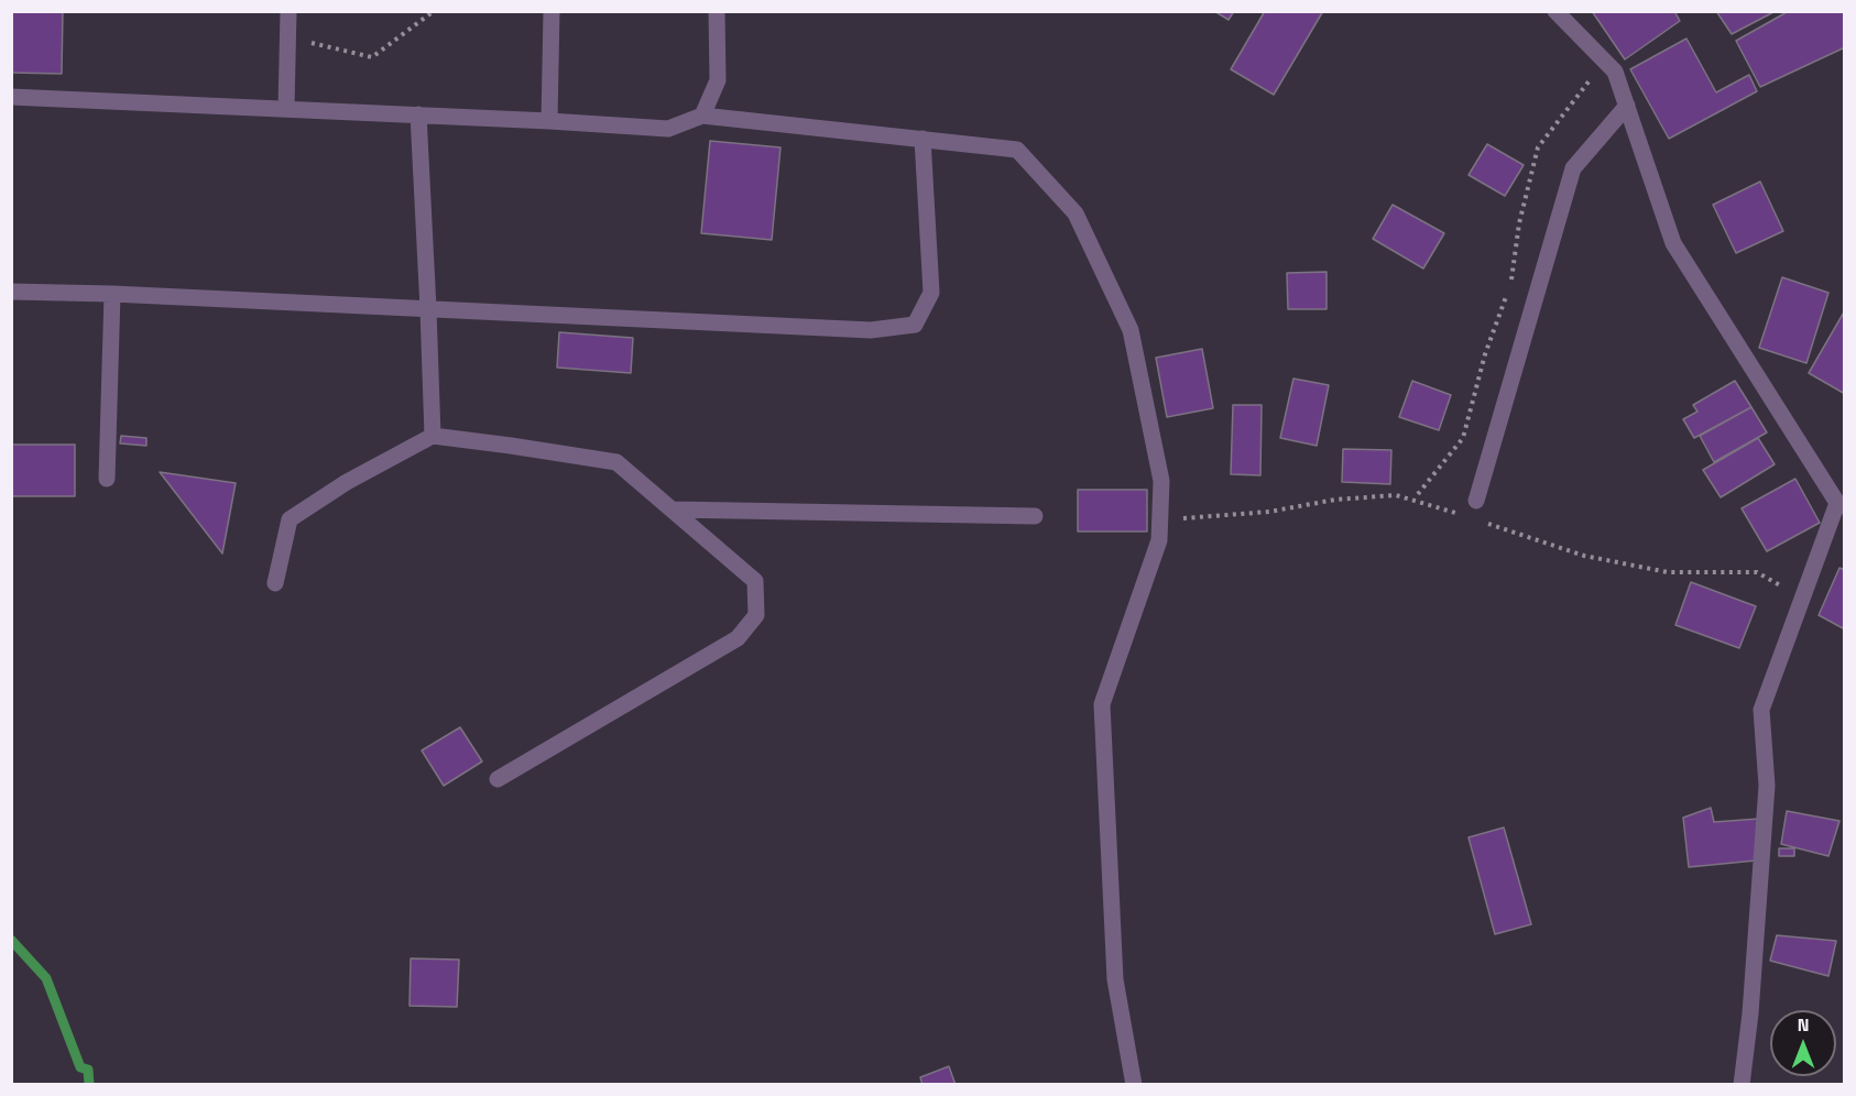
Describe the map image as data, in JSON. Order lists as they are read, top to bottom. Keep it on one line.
{"north":"top"}
